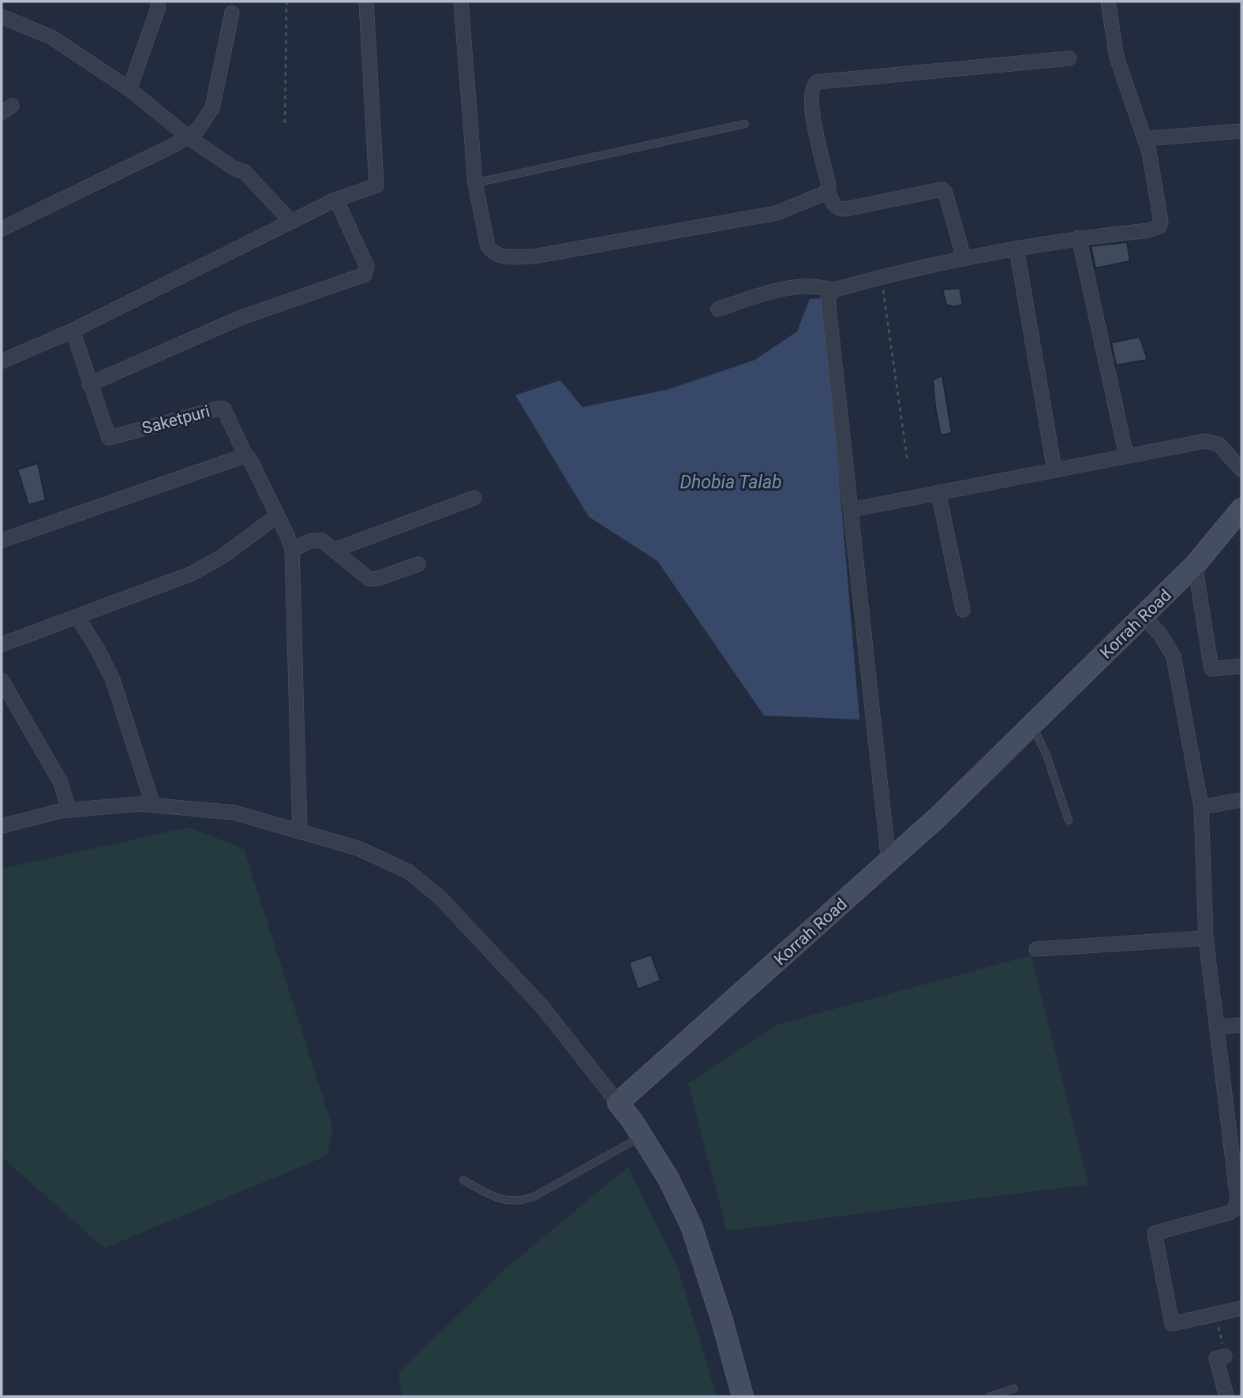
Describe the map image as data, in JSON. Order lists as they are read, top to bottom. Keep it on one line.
{"streets":{"main road":["Korrah Road"],"street":["Saketpuri"]},"water":["Dhobia Talab"]}
